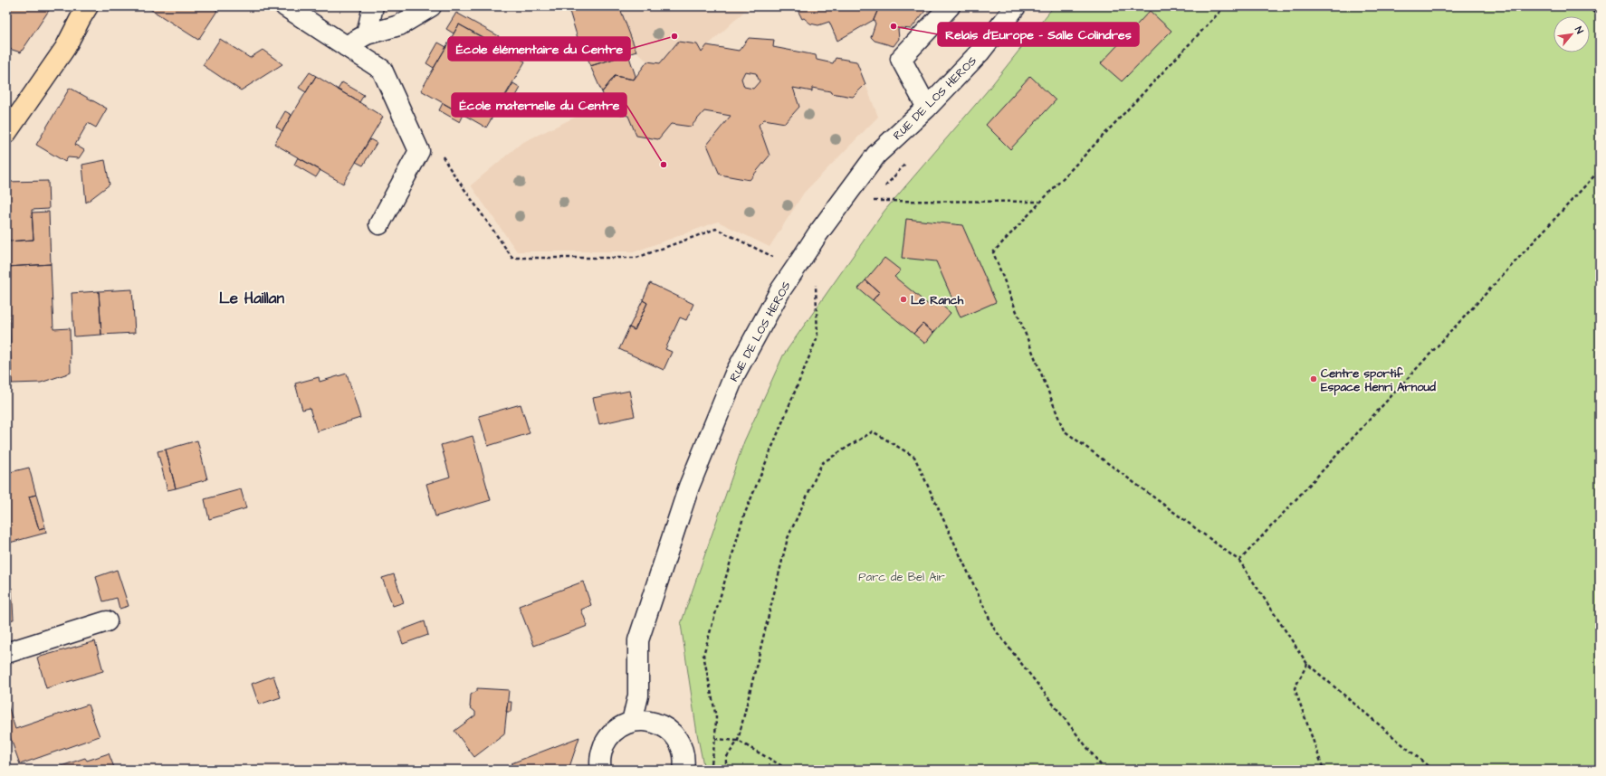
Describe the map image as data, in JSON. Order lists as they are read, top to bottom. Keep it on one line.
{"streets":{"street":["RUE DE LOS HEROS"]},"districts":["Le Haillan"],"parks":["Parc de Bel Air"],"places":["Relais d'Europe - Salle Colindres","École élémentaire du Centre","École maternelle du Centre","Le Ranch","Centre sportif Espace Henri Arnoud"],"north":"top right"}
